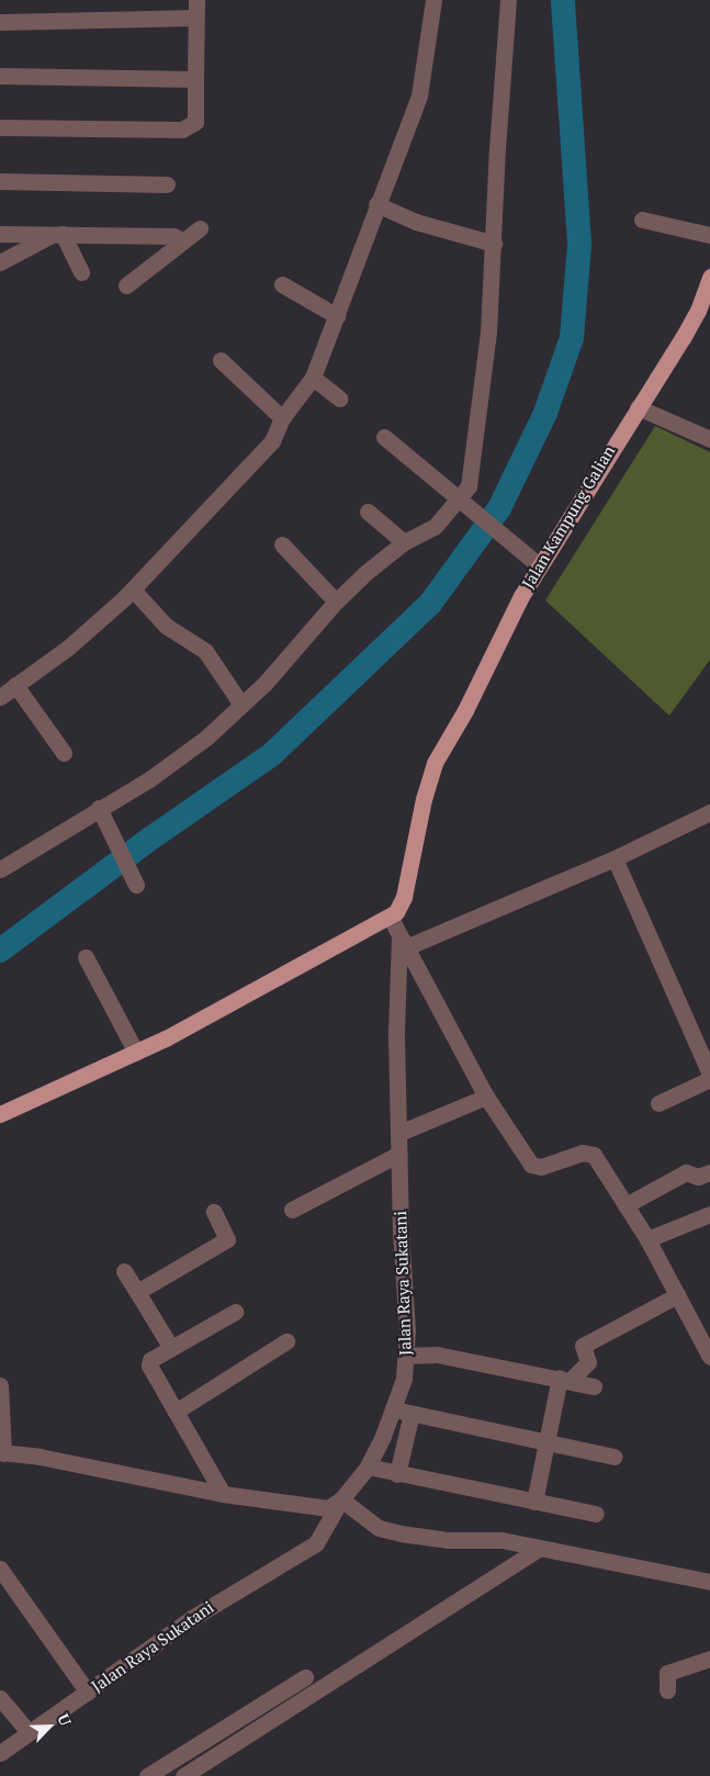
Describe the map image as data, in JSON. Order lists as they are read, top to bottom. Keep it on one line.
{"streets":{"main road":["Jalan Kampung Galian"],"street":["Jalan Raya Sukatani"]},"crossings":[["Jalan Kampung Galian","Jalan Raya Sukatani"]],"north":"top right"}
